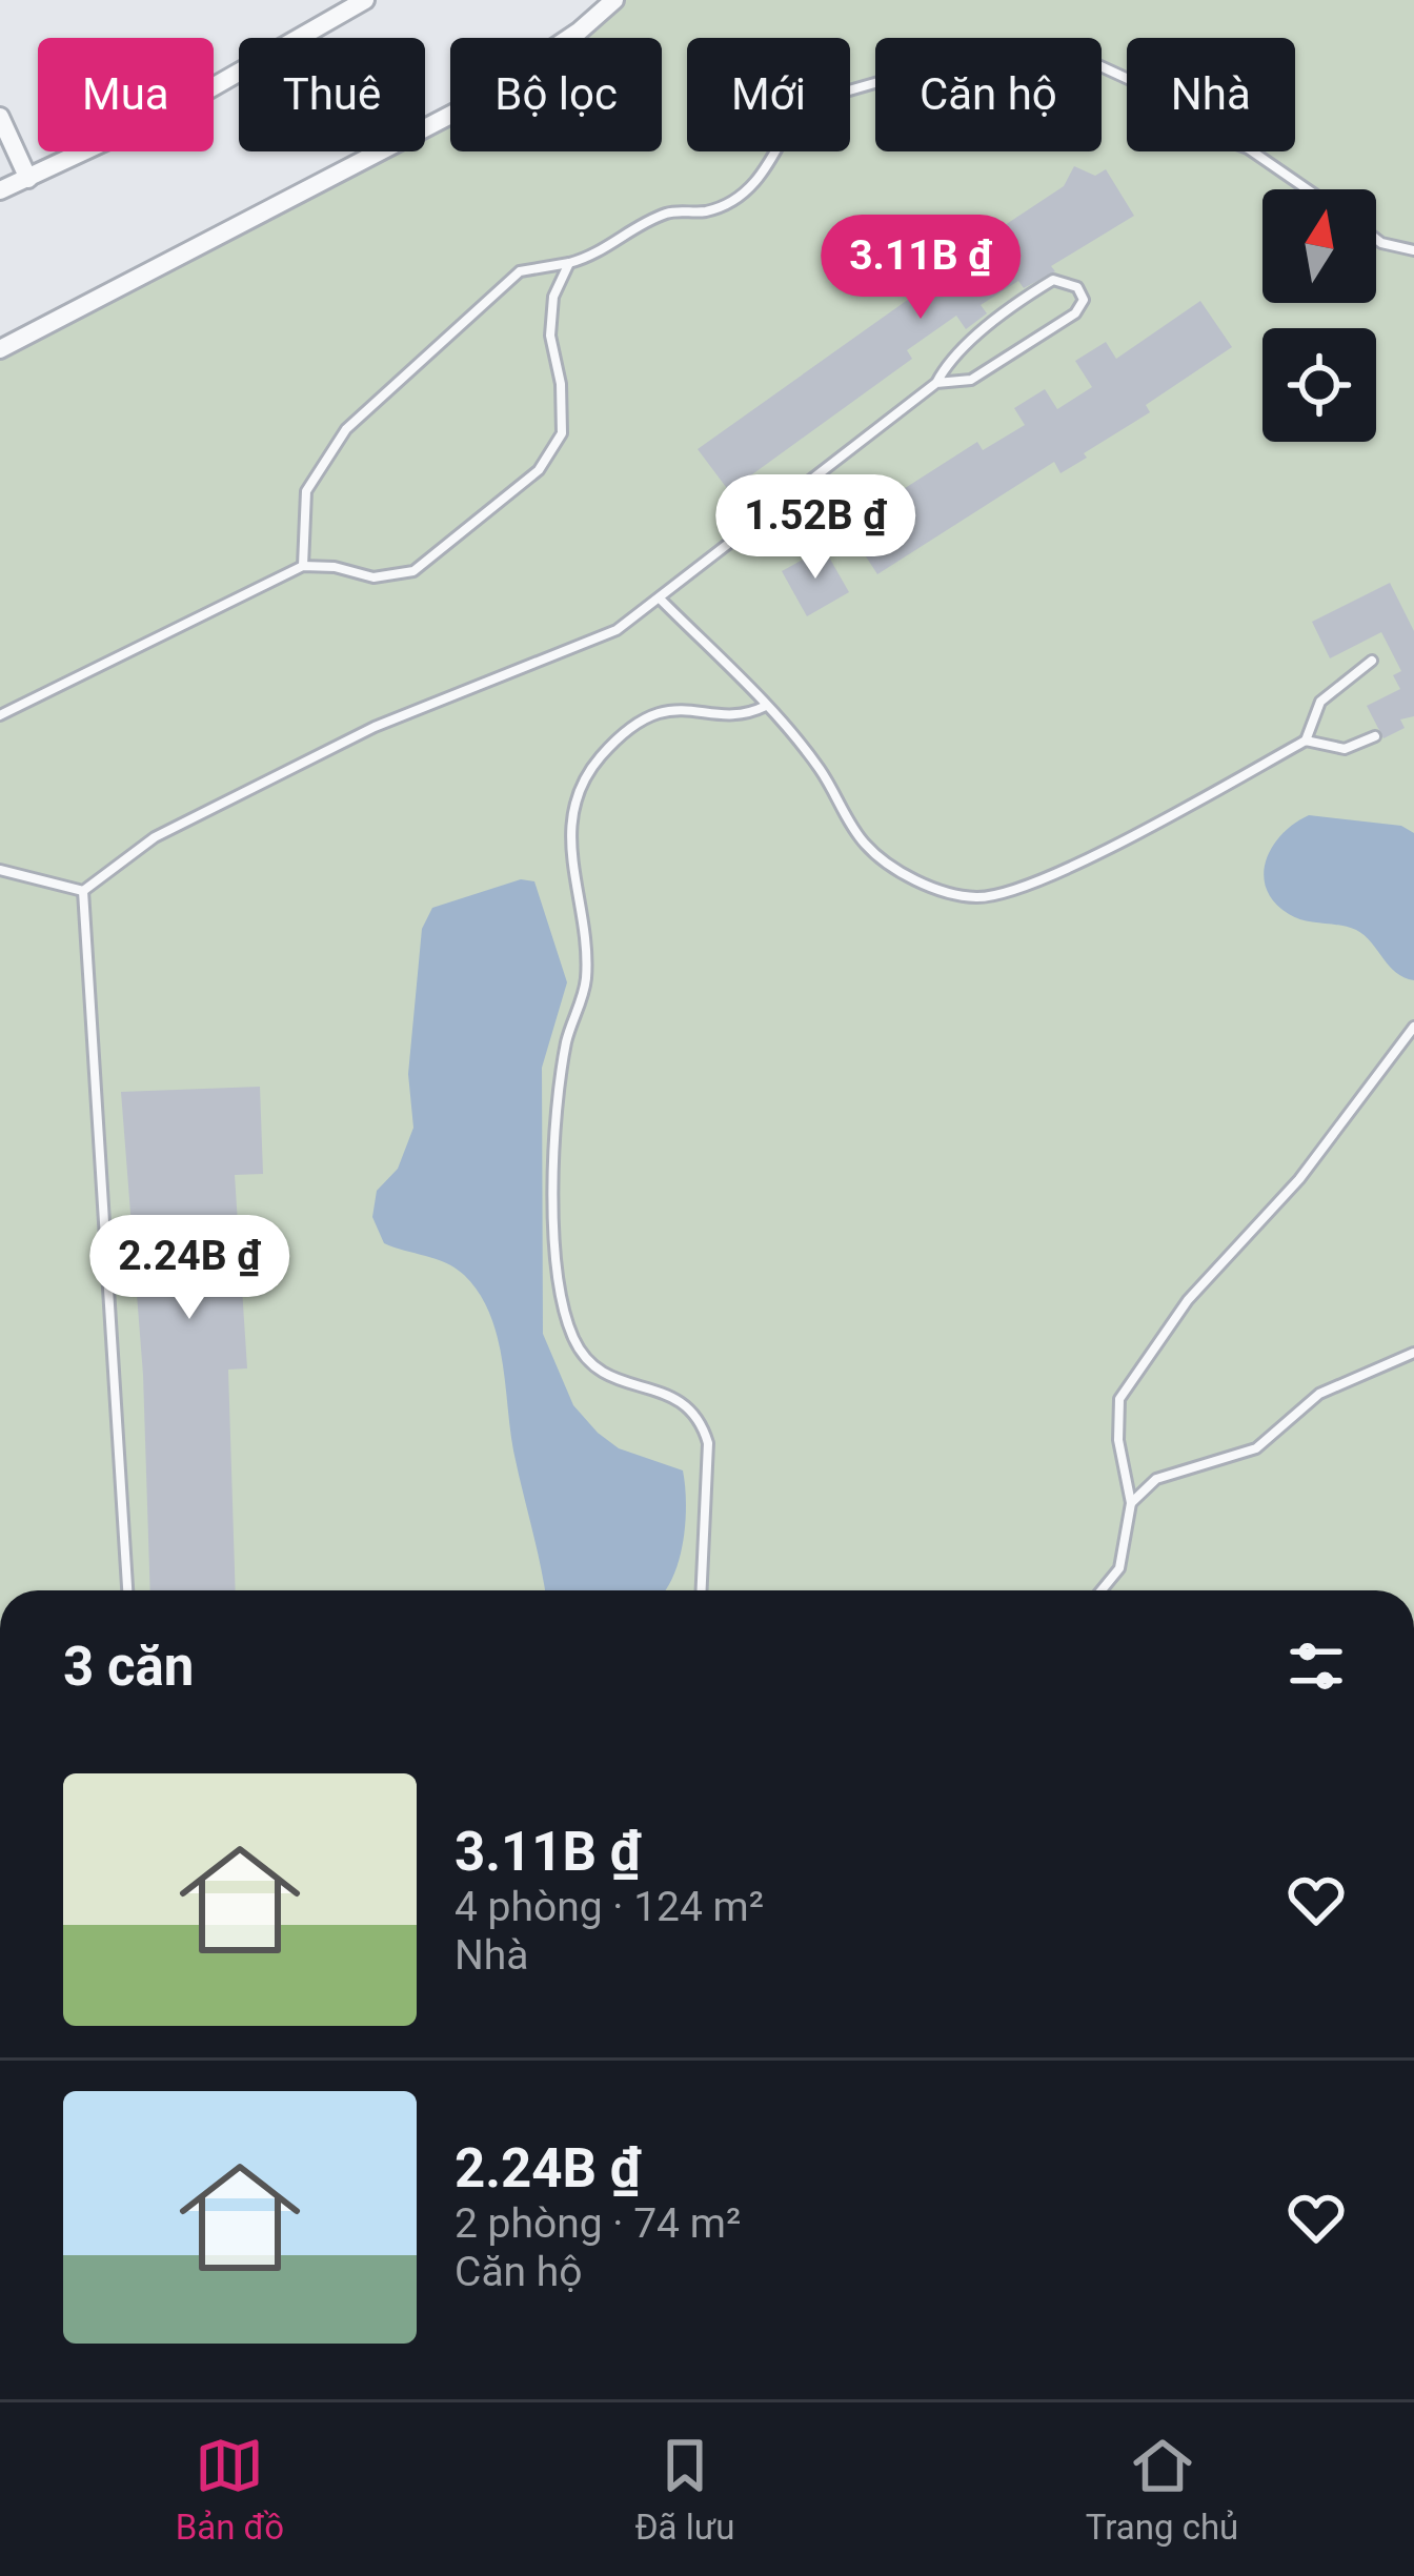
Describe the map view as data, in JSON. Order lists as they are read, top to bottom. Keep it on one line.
{"north":"top","page":{"chip":["Mua","Thuê","Bộ lọc","Mới","Căn hộ","Nhà"],"price":["3.11B ₫","1.52B ₫","2.24B ₫"],"heading":"3 căn","list":[{"name":"3.11B ₫","note":"4 phòng · 124 m² · Nhà"},{"name":"2.24B ₫","note":"2 phòng · 74 m² · Căn hộ"}],"tabs":["Bản đồ","Đã lưu","Trang chủ"]}}
